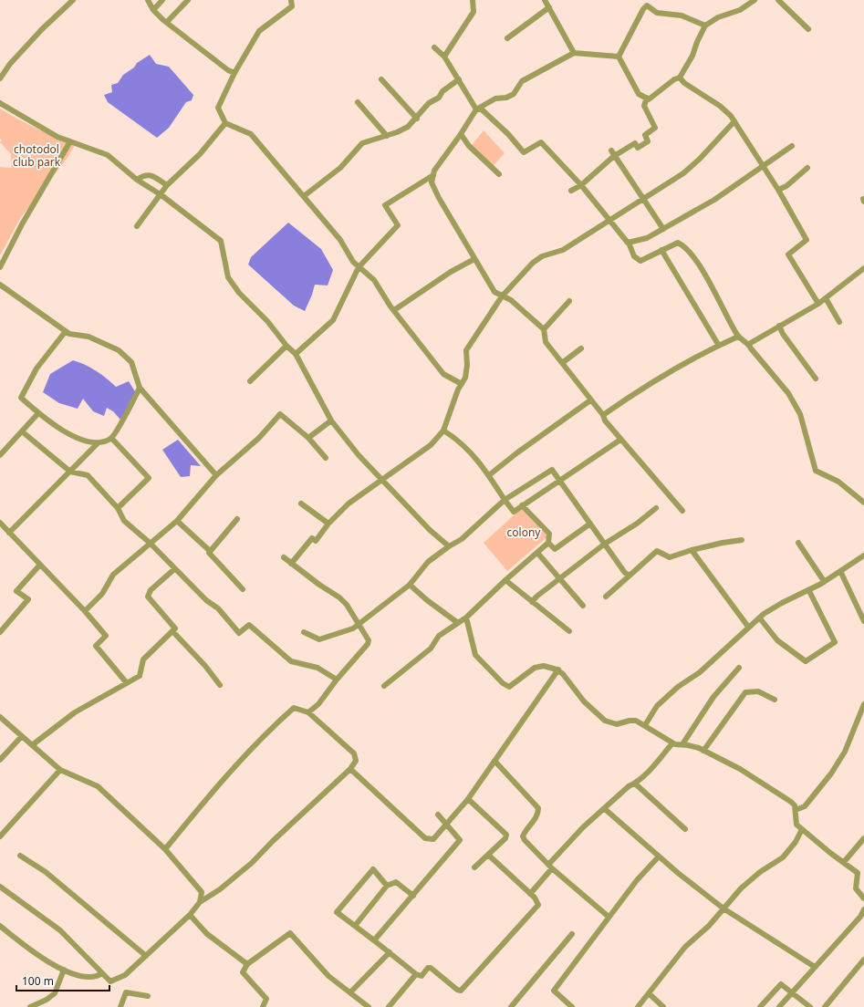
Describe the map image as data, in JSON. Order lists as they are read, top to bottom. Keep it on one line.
{"parks":["chotodol club park","colony"],"scale_bar":"100 m"}
